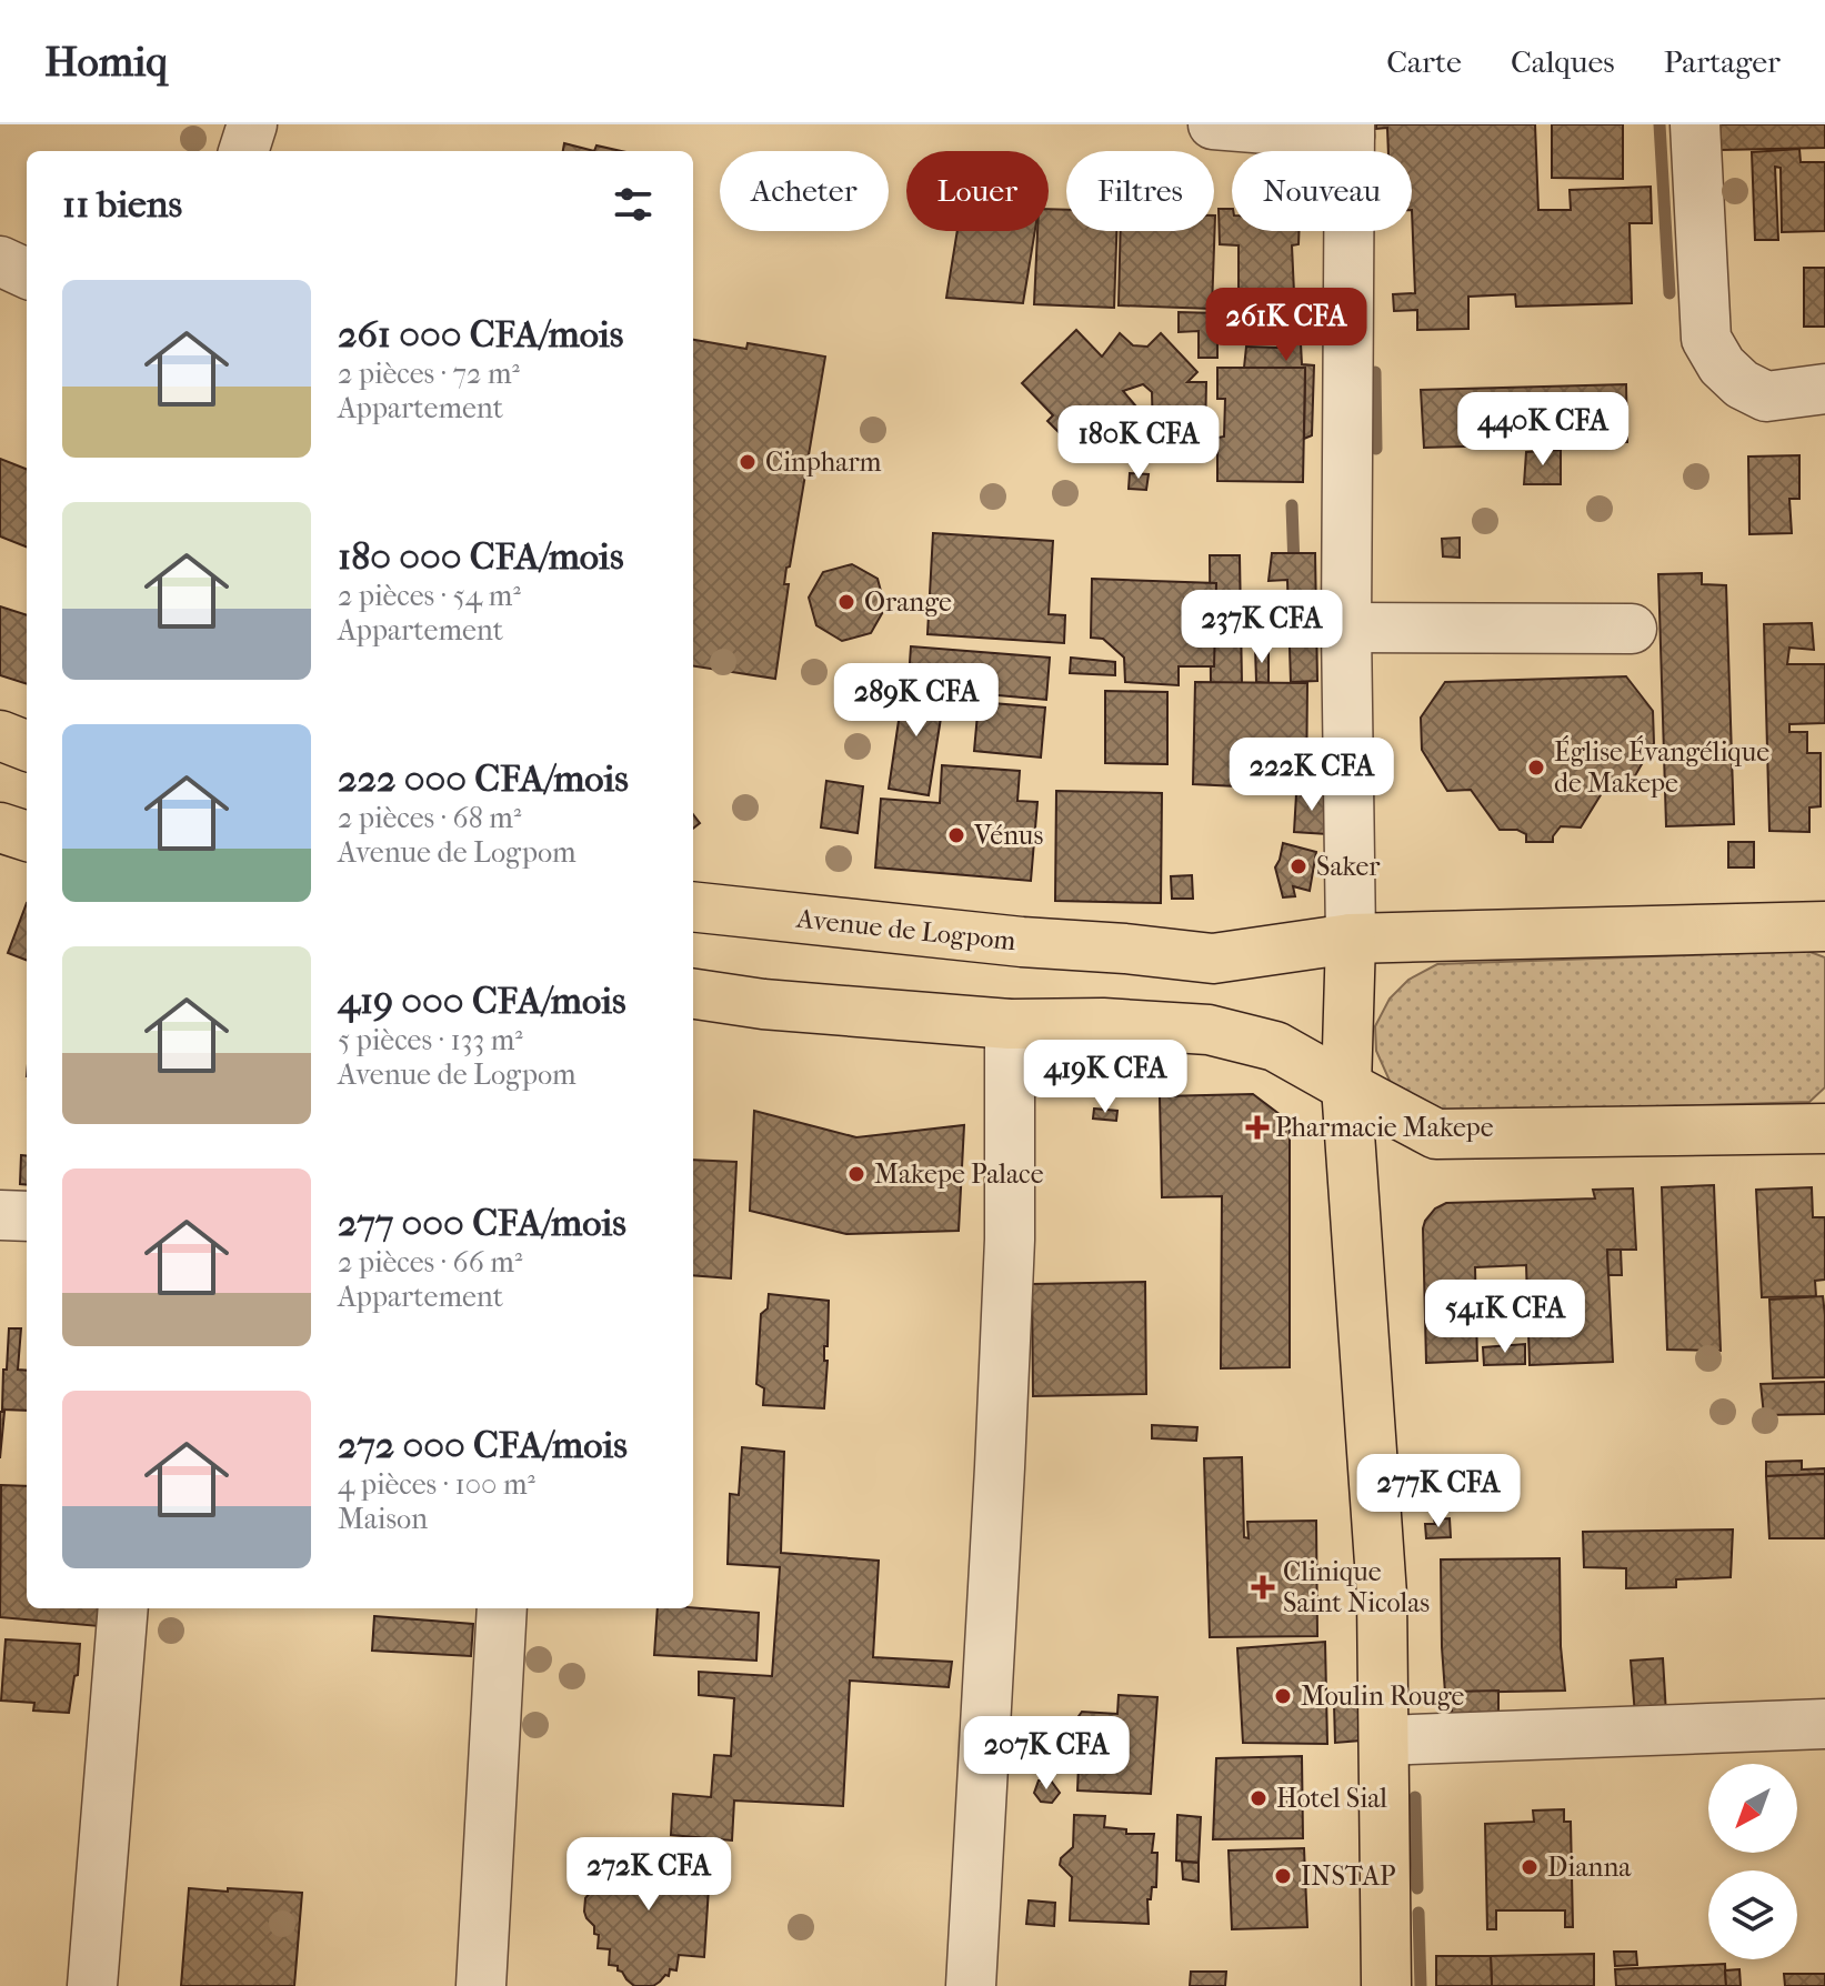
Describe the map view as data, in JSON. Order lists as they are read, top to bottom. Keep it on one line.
{"streets":{"main road":["Avenue de Logpom"]},"places":{"other":["Cinpharm","Orange","Église Évangélique de Makepe","Vénus","Saker","Makepe Palace","Moulin Rouge","Hotel Sial","Dianna","INSTAP"],"health":["Pharmacie Makepe","Clinique Saint Nicolas"]},"north":"bottom left","page":{"header":"Homiq","nav":["Carte","Calques","Partager"],"chip":["Acheter","Louer","Filtres","Nouveau"],"heading":"11 biens","list":[{"name":"261 000 CFA/mois","note":"2 pièces · 72 m² · Appartement"},{"name":"180 000 CFA/mois","note":"2 pièces · 54 m² · Appartement"},{"name":"222 000 CFA/mois","note":"2 pièces · 68 m² · Avenue de Logpom"},{"name":"419 000 CFA/mois","note":"5 pièces · 133 m² · Avenue de Logpom"},{"name":"277 000 CFA/mois","note":"2 pièces · 66 m² · Appartement"},{"name":"272 000 CFA/mois","note":"4 pièces · 100 m² · Maison"}],"price":["261K CFA","440K CFA","180K CFA","237K CFA","289K CFA","222K CFA","419K CFA","541K CFA","277K CFA","207K CFA","272K CFA"]}}
